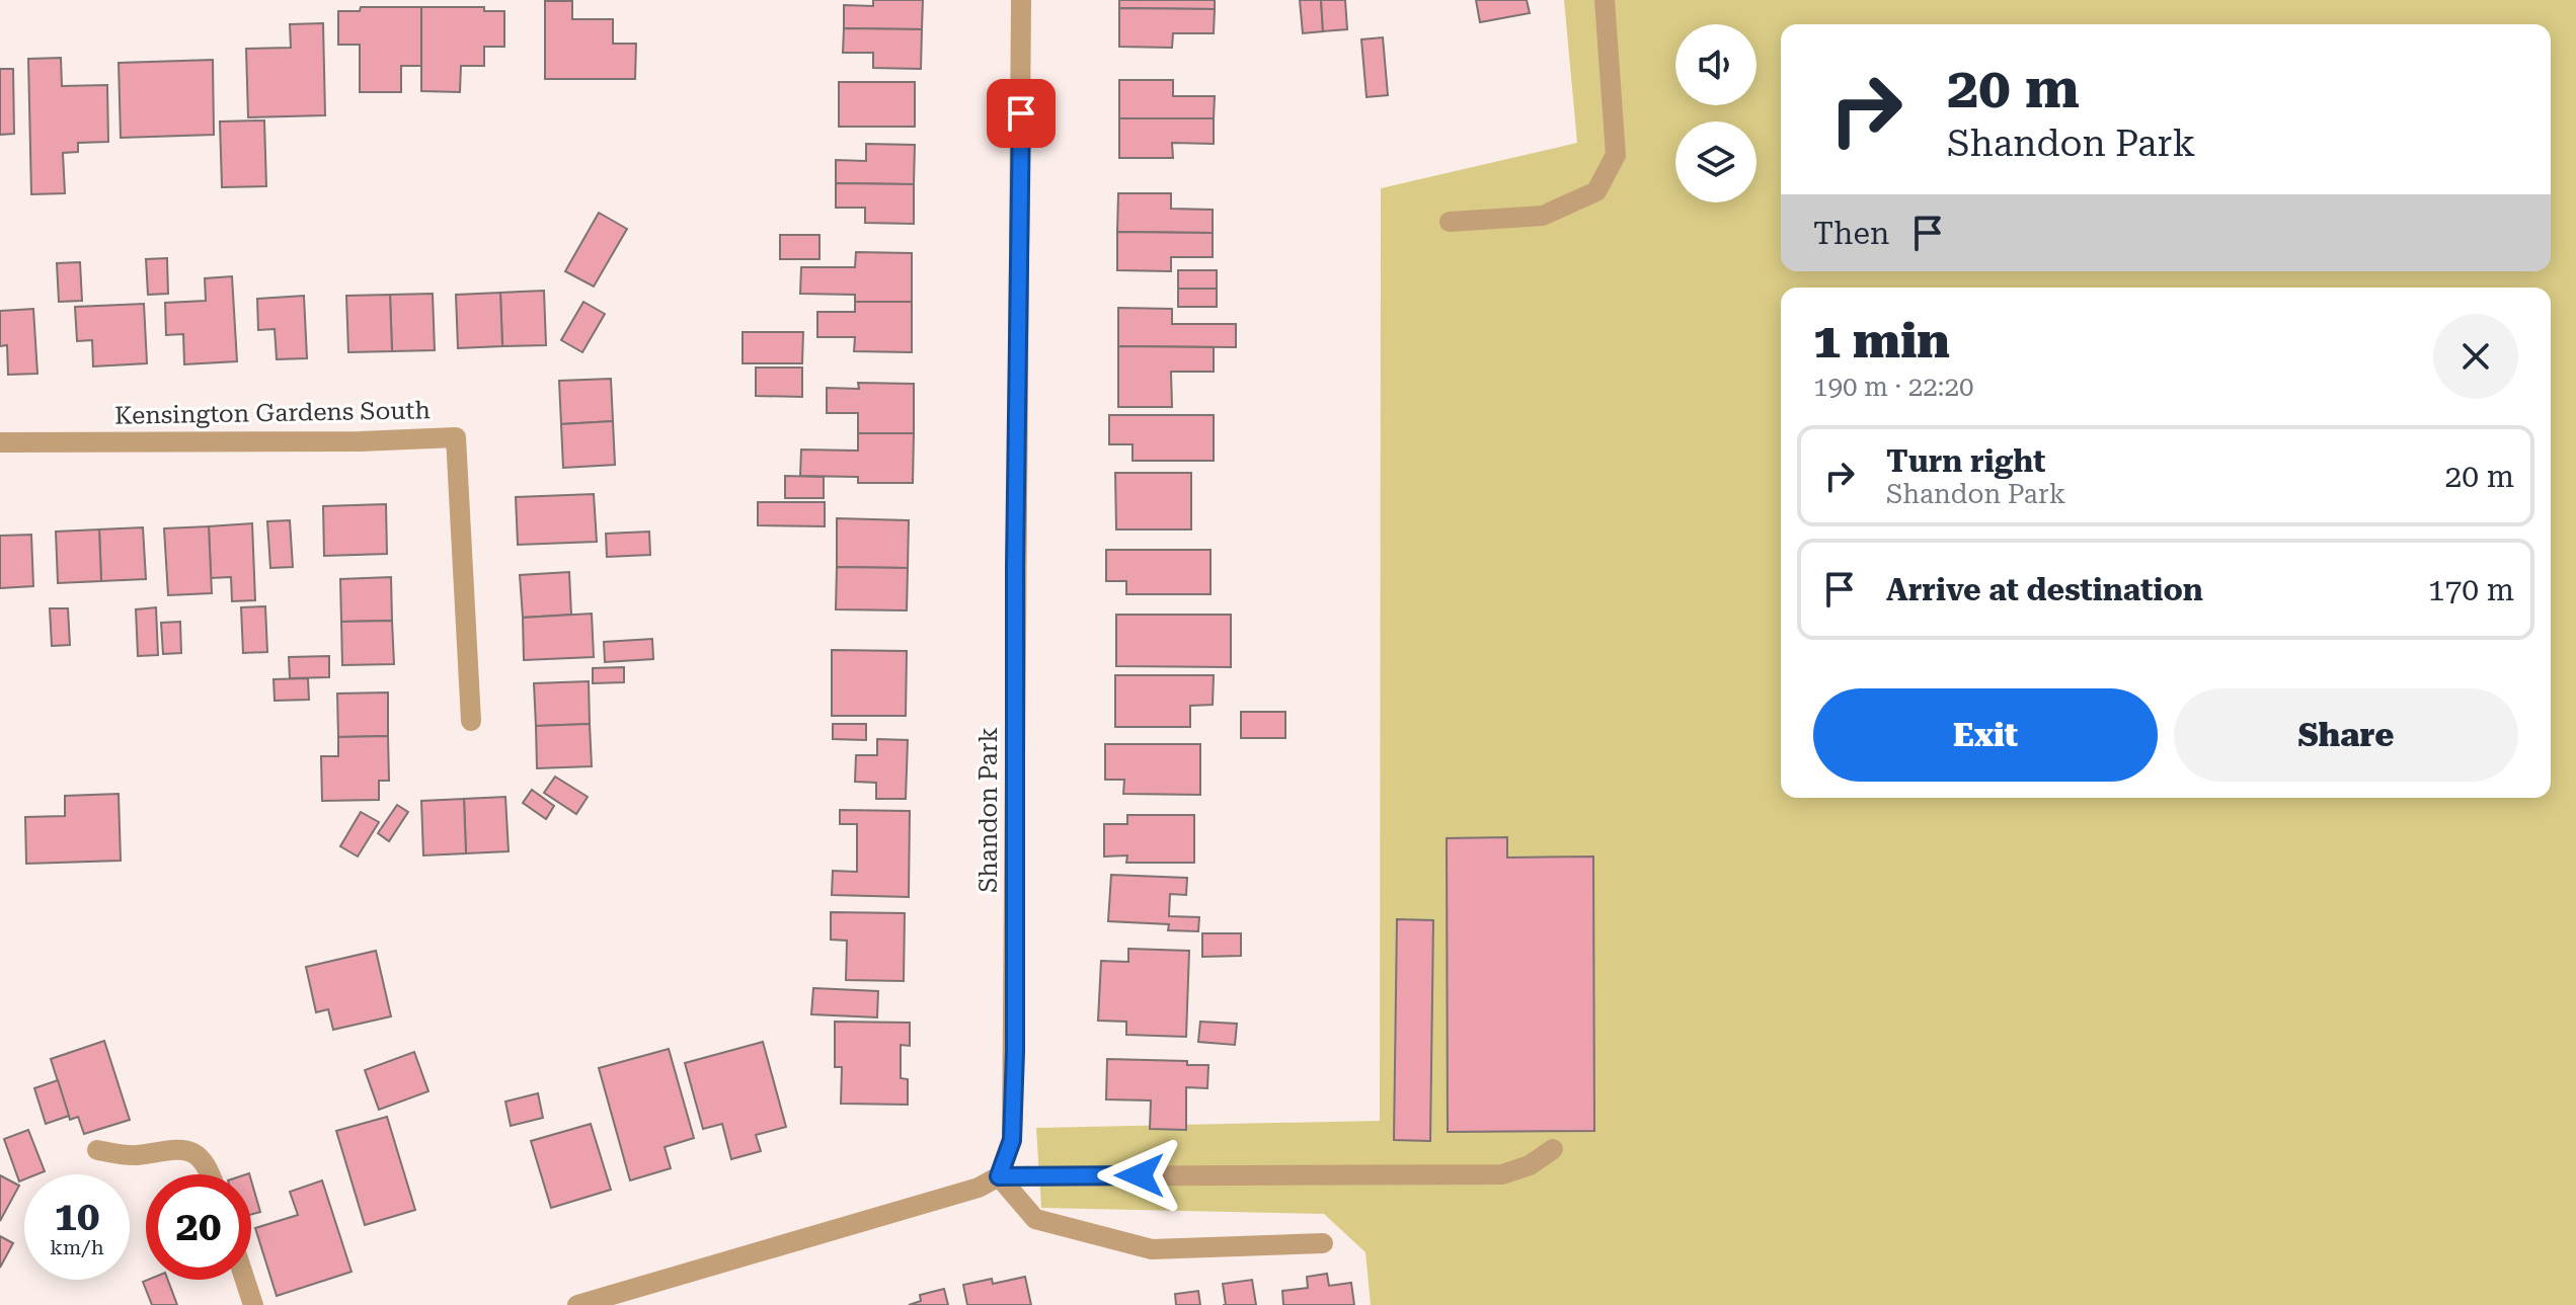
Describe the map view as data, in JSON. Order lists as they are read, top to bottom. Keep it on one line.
{"streets":{"street":["Kensington Gardens South","Shandon Park"]},"page":{"turn":["20 m","Shandon Park"],"then":"Then","heading":["1 min","190 m · 22:20"],"list":[{"name":"Turn right","note":"Shandon Park","value":"20 m"},{"name":"Arrive at destination","value":"170 m"}],"buttons":["Exit","Share"],"speed":"10 km/h","limit":"20"}}
